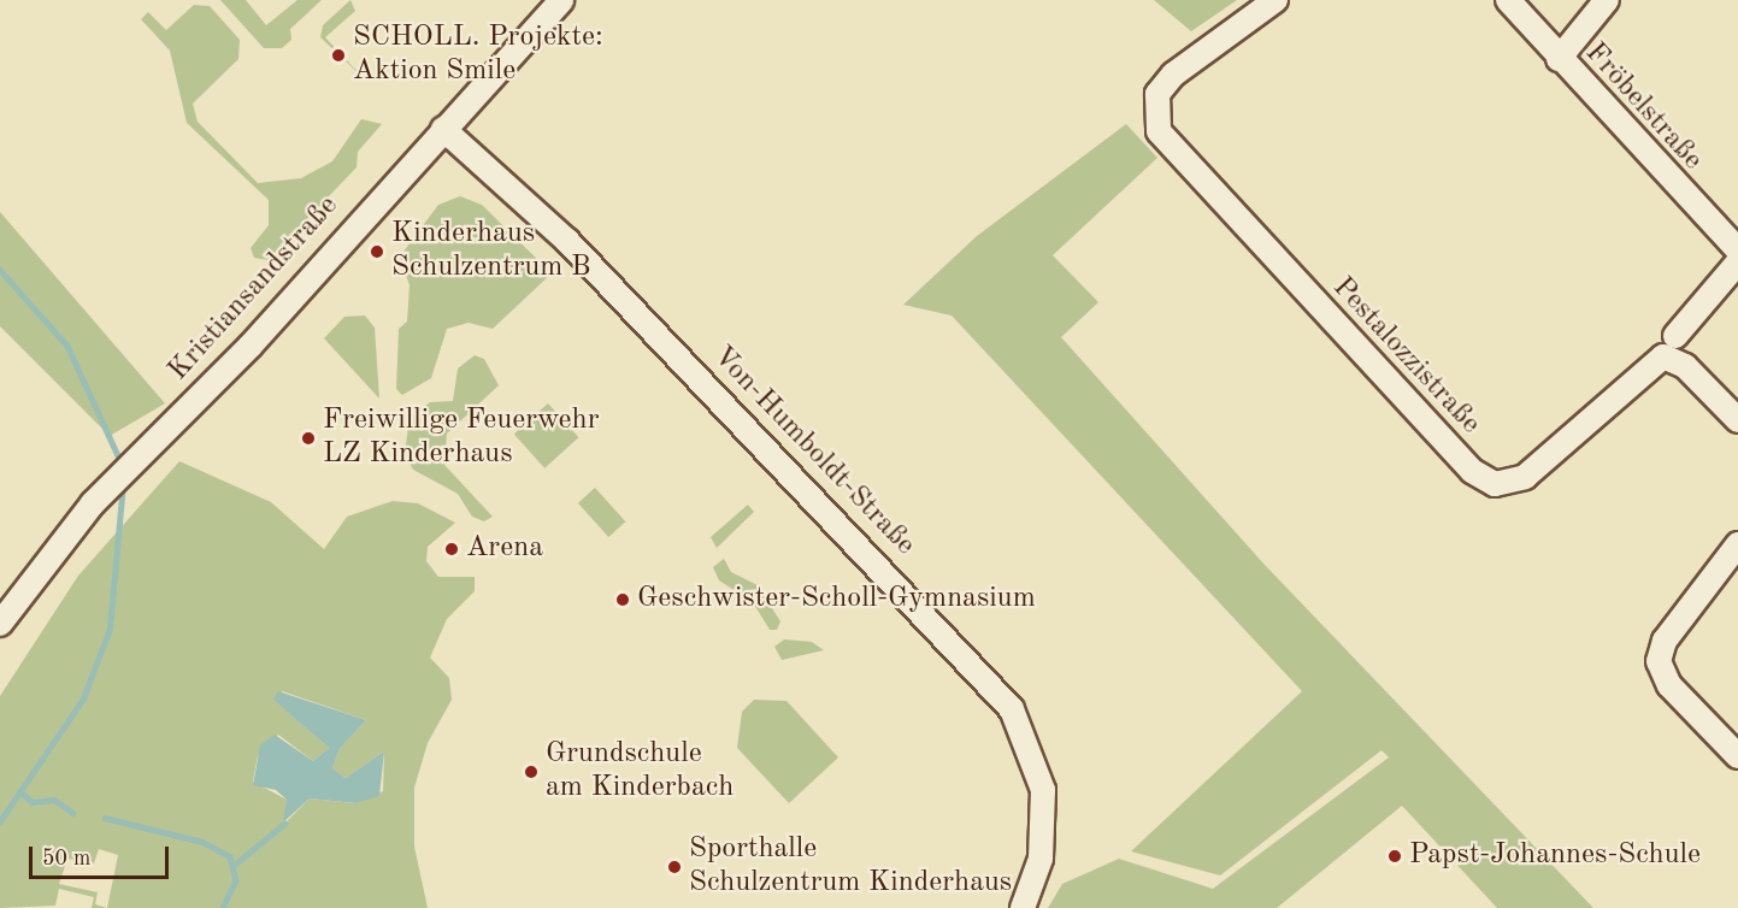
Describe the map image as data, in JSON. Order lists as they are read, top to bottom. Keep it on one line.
{"streets":{"street":["Fröbelstraße","Kristiansandstraße","Pestalozzistraße","Von-Humboldt-Straße"]},"crossings":[["Kristiansandstraße","Von-Humboldt-Straße"]],"places":["SCHOLL. Projekte: Aktion Smile","Kinderhaus Schulzentrum B","Freiwillige Feuerwehr LZ Kinderhaus","Arena","Geschwister-Scholl-Gymnasium","Grundschule am Kinderbach","Papst-Johannes-Schule","Sporthalle Schulzentrum Kinderhaus"],"scale_bar":"50 m"}
